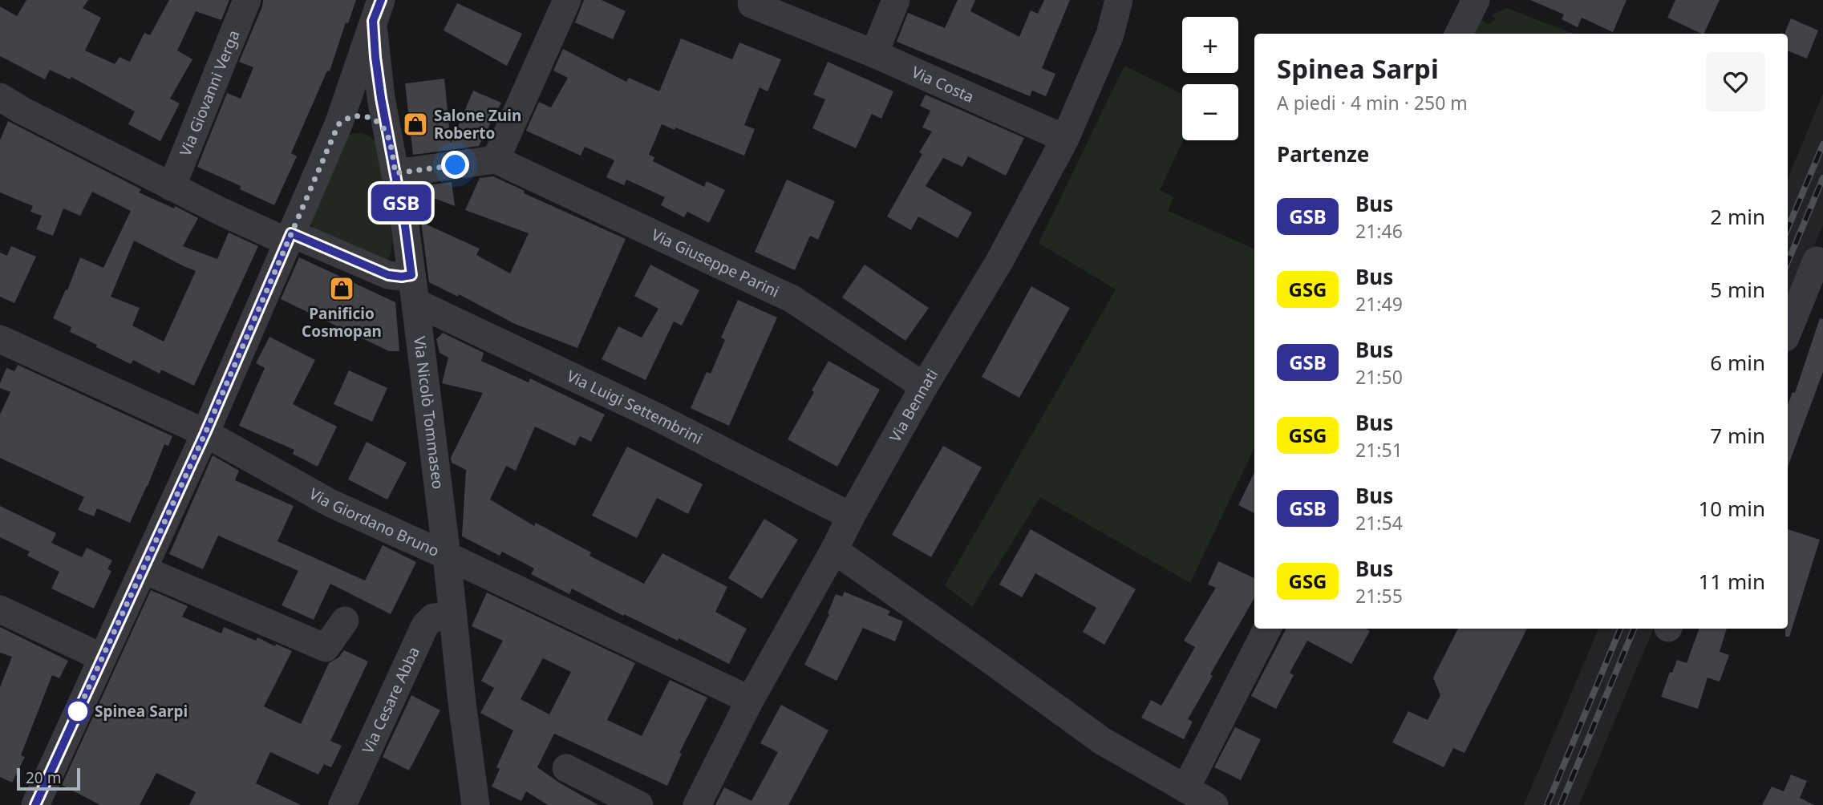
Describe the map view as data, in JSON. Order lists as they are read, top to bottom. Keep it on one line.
{"streets":{"street":["Via Costa","Via Giovanni Verga","Via Giuseppe Parini","Via Bennati","Via Luigi Settembrini","Via Nicolò Tommaseo","Via Giordano Bruno","Via Cesare Abba"]},"crossings":[["Via Costa","Via Bennati"],["Via Giuseppe Parini","Via Bennati"],["Via Bennati","Via Luigi Settembrini"],["Via Bennati","Via Giordano Bruno"],["Via Luigi Settembrini","Via Nicolò Tommaseo"],["Via Nicolò Tommaseo","Via Giordano Bruno"],["Via Nicolò Tommaseo","Via Cesare Abba"]],"places":{"shop":["Salone Zuin Roberto","Panificio Cosmopan"],"other":["Spinea Sarpi"]},"lines":["bus line GSB"],"scale_bar":"20 m","page":{"on_map":"GSB","map_buttons":["+","−"],"heading":[["Spinea Sarpi","A piedi · 4 min · 250 m"],"Partenze"],"list":[{"mark":"GSB","name":"Bus","note":"21:46","value":"2 min"},{"mark":"GSG","name":"Bus","note":"21:49","value":"5 min"},{"mark":"GSB","name":"Bus","note":"21:50","value":"6 min"},{"mark":"GSG","name":"Bus","note":"21:51","value":"7 min"},{"mark":"GSB","name":"Bus","note":"21:54","value":"10 min"},{"mark":"GSG","name":"Bus","note":"21:55","value":"11 min"}],"scale":"20 m"}}
